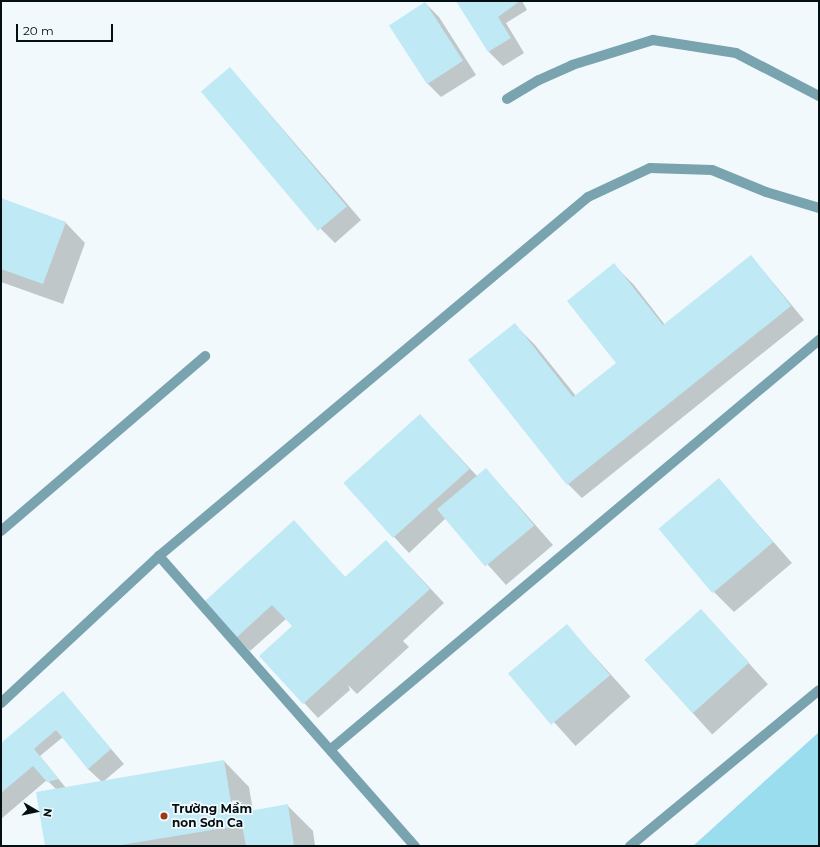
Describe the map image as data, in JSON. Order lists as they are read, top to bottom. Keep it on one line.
{"places":["Trường Mầm non Sơn Ca"],"scale_bar":"20 m","north":"right"}
